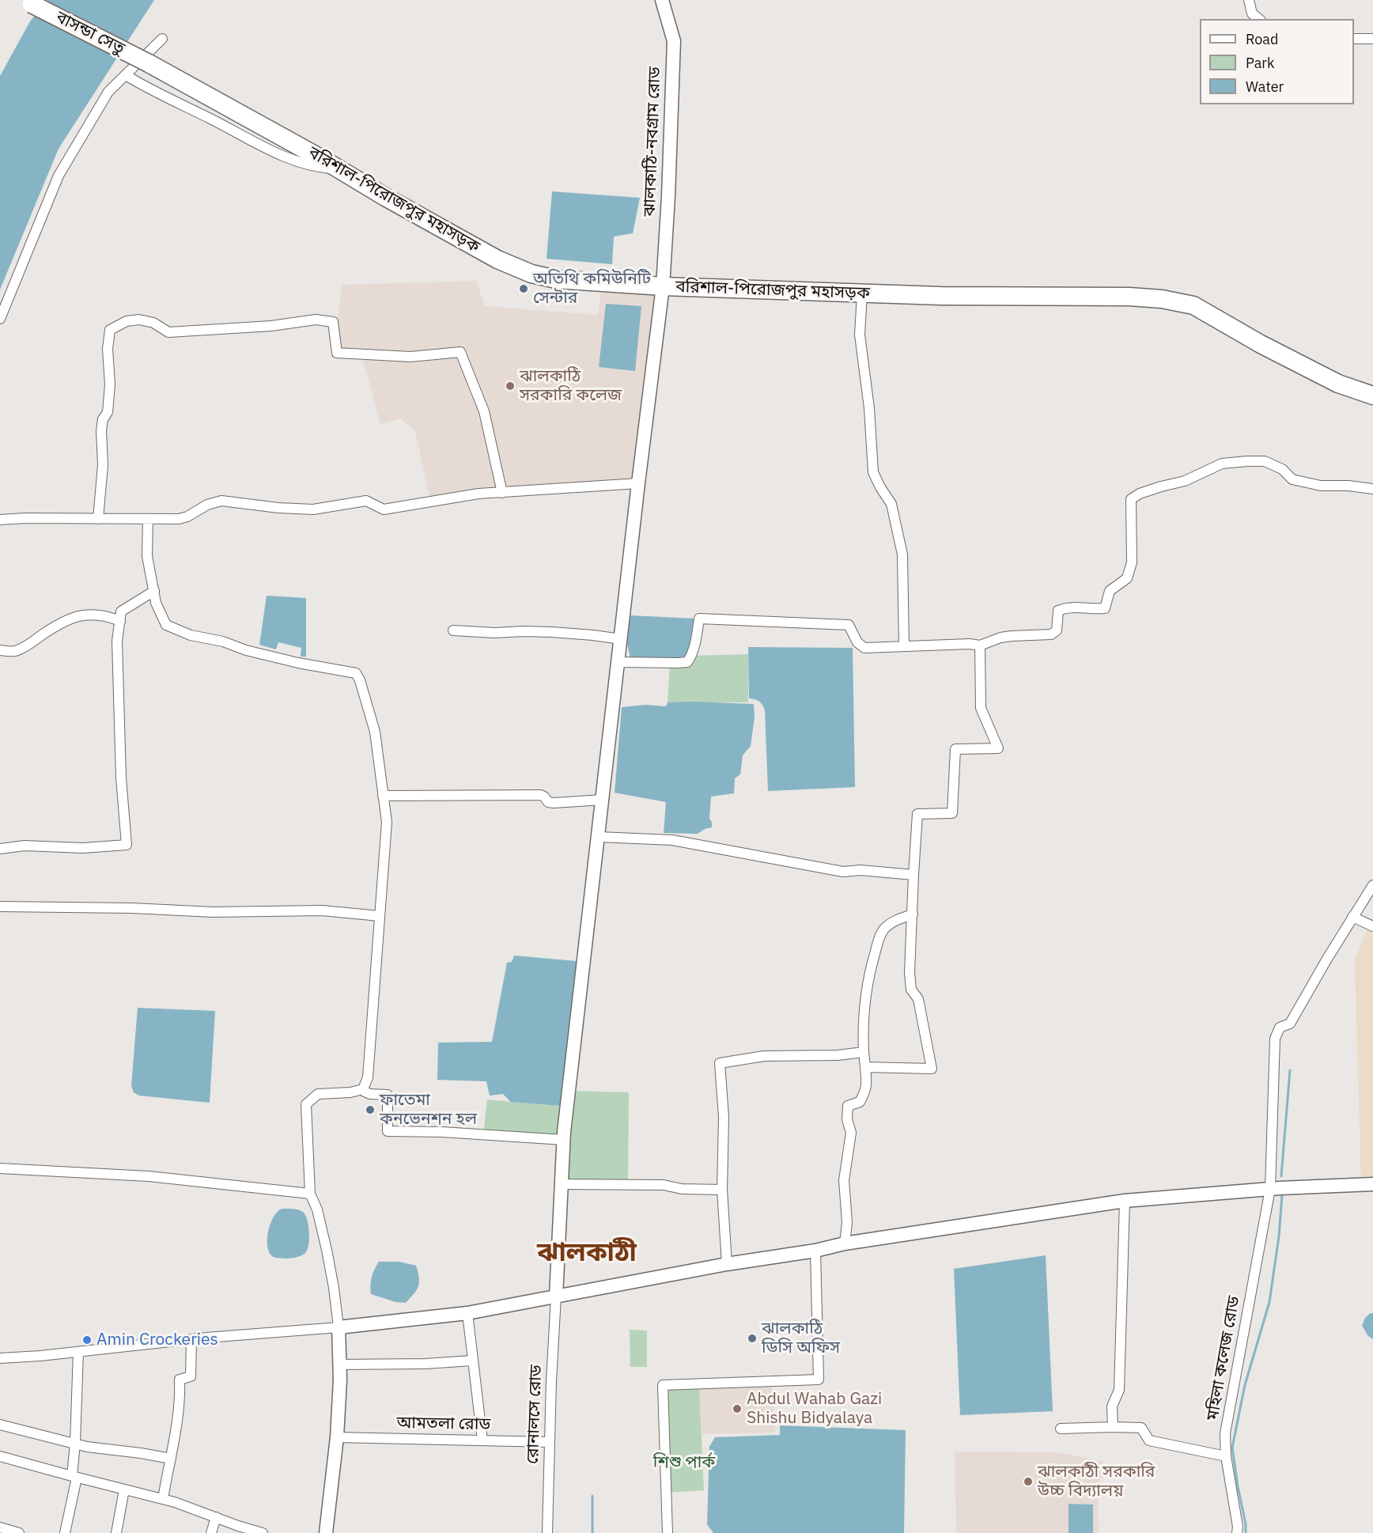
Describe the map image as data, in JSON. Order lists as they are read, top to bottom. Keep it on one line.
{"streets":{"highway":["বাসন্ডা সেতু","বরিশাল-পিরোজপুর মহাসড়ক"],"main road":["ঝালকাঠি-নবগ্রাম রোড"],"street":["মহিলা কলেজ রোড","রোনালসে রোড","আমতলা রোড"]},"crossings":[["বাসন্ডা সেতু","বরিশাল-পিরোজপুর মহাসড়ক"],["ঝালকাঠি-নবগ্রাম রোড","বরিশাল-পিরোজপুর মহাসড়ক"],["ঝালকাঠি-নবগ্রাম রোড","রোনালসে রোড"],["রোনালসে রোড","আমতলা রোড"]],"districts":["ঝালকাঠী"],"parks":["শিশু পার্ক"],"places":["অতিথি কমিউনিটি সেন্টার","ঝালকাঠি সরকারি কলেজ","ফাতেমা কনভেনশন হল","ঝালকাঠি ডিসি অফিস","Amin Crockeries","Abdul Wahab Gazi Shishu Bidyalaya","ঝালকাঠী সরকারি উচ্চ বিদ্যালয়"],"legend":["Road","Park","Water"]}
